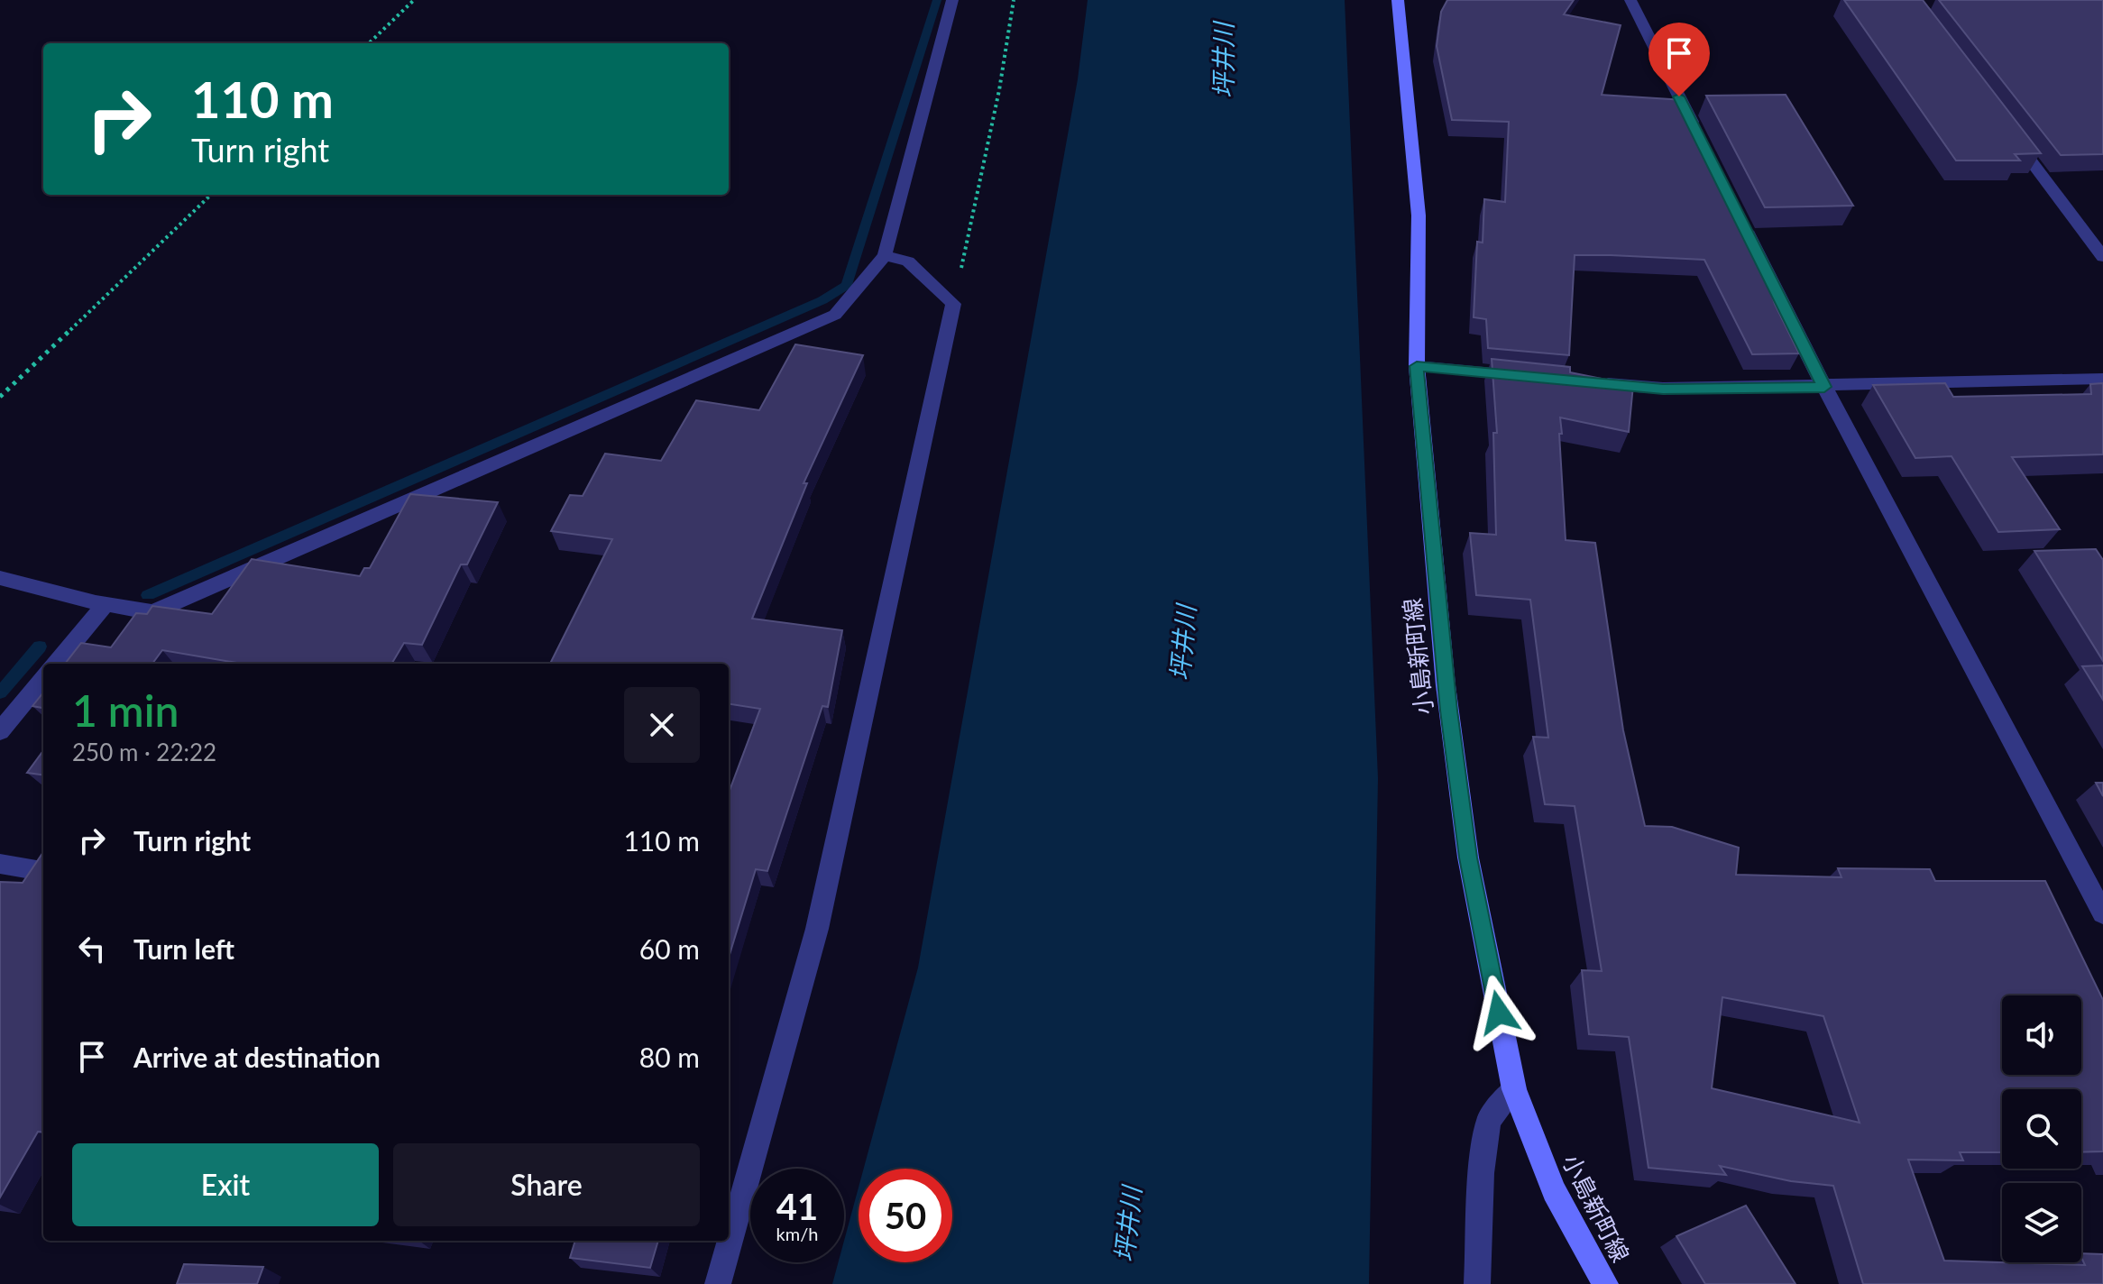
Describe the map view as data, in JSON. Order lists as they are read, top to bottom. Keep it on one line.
{"streets":{"main road":["小島新町線"]},"water":["坪井川"],"page":{"turn":["110 m","Turn right"],"heading":["1 min","250 m · 22:22"],"list":[{"name":"Turn right","value":"110 m"},{"name":"Turn left","value":"60 m"},{"name":"Arrive at destination","value":"80 m"}],"buttons":["Exit","Share"],"speed":"41 km/h","limit":"50"}}
